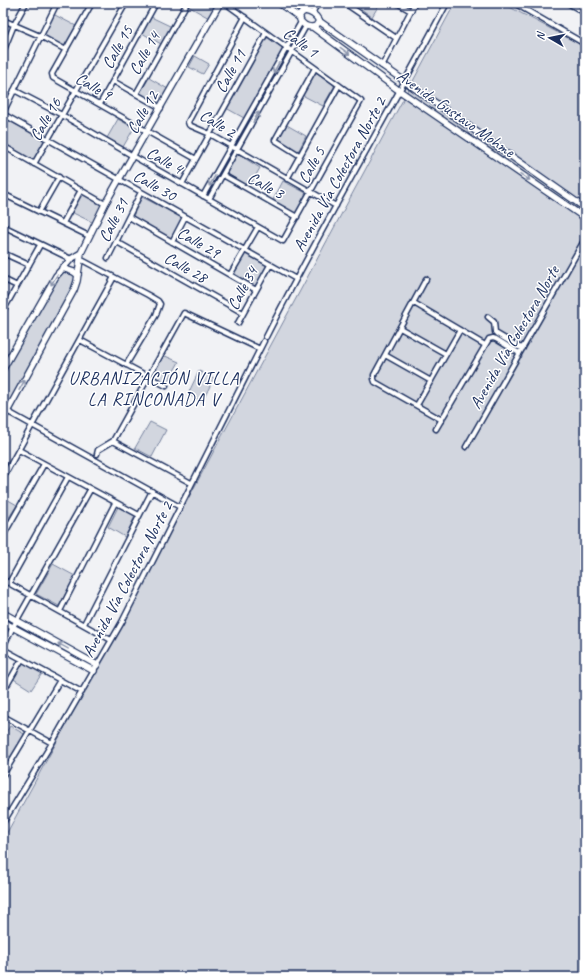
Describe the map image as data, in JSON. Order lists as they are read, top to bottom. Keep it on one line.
{"streets":{"street":["Calle 1","Calle 15","Calle 14","Calle 11","Calle 9","Calle 12","Avenida Gustavo Mohme","Calle 16","Calle 2","Calle 4","Calle 5","Avenida Vía Colectora Norte 2","Calle 30","Calle 3","Calle 31","Calle 29","Calle 28","Calle 34","Avenida Vía Colectora Norte"]},"crossings":[["Calle 1","Calle 11"],["Calle 1","Calle 2"],["Calle 1","Calle 5"],["Calle 15","Calle 9"],["Calle 11","Calle 9"],["Calle 11","Calle 2"],["Calle 11","Calle 4"],["Calle 9","Calle 12"],["Calle 9","Calle 16"],["Calle 12","Calle 4"],["Calle 12","Calle 30"],["Avenida Gustavo Mohme","Avenida Vía Colectora Norte 2"],["Calle 16","Calle 4"],["Calle 16","Calle 30"],["Calle 2","Calle 5"],["Calle 2","Avenida Vía Colectora Norte 2"],["Calle 4","Calle 5"],["Calle 5","Calle 3"],["Avenida Vía Colectora Norte 2","Calle 30"],["Calle 30","Calle 31"],["Calle 30","Calle 34"],["Calle 31","Calle 29"],["Calle 31","Calle 28"],["Calle 29","Calle 34"],["Calle 28","Calle 34"]],"districts":["URBANIZACIÓN VILLA LA RINCONADA V"],"north":"left"}
